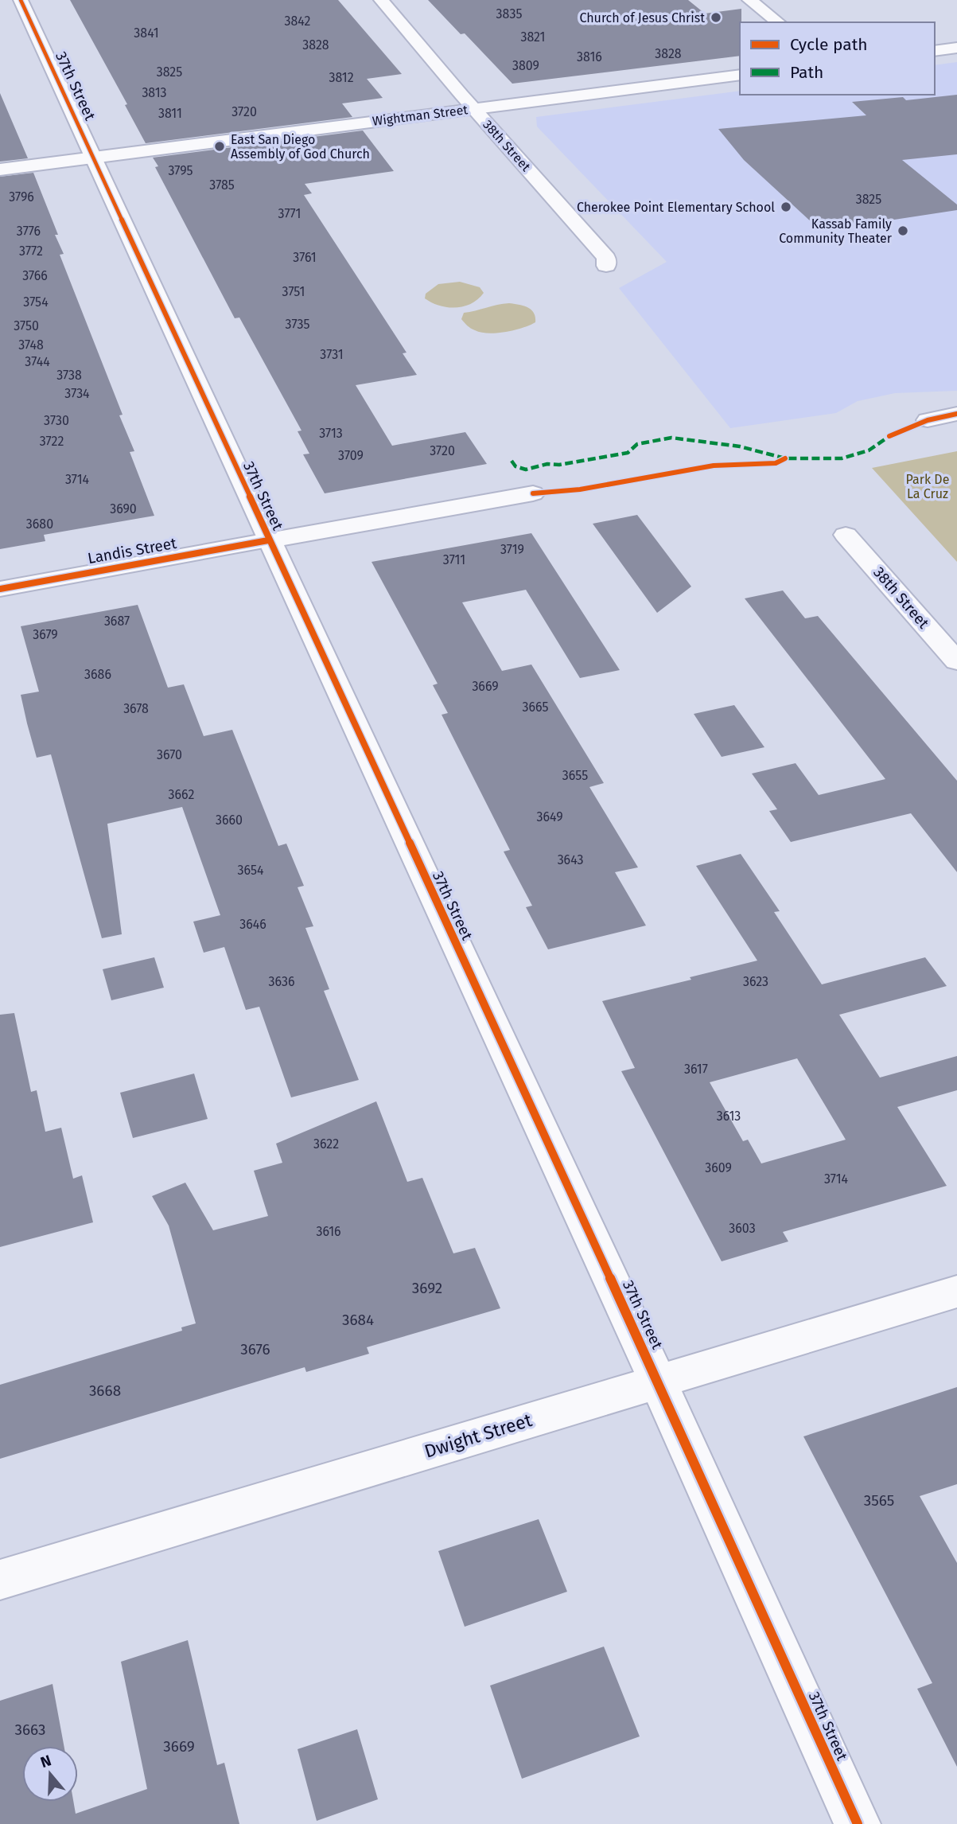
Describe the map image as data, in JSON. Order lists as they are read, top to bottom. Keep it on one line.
{"streets":{"street":["37th Street","Wightman Street","38th Street","Landis Street","Dwight Street"]},"crossings":[["37th Street","Wightman Street"],["37th Street","Landis Street"],["37th Street","Dwight Street"],["Wightman Street","38th Street"]],"parks":["Park De La Cruz"],"places":["Church of Jesus Christ","East San Diego Assembly of God Church","Cherokee Point Elementary School","Kassab Family Community Theater"],"house_numbers":["3835","3842","3841","3821","3828","3828","3816","3809","3825","3812","3813","3720","3811","3795","3785","3796","3825","3771","3776","3772","3761","3766","3751","3754","3735","3750","3748","3731","3744","3738","3734","3730","3713","3722","3720","3709","3714","3690","3680","3719","3711","3687","3679","3686","3669","3665","3678","3670","3655","3662","3649","3660","3643","3654","3646","3636","3623","3617","3613","3622","3609","3714","3603","3616","3692","3684","3676","3668","3565","3663","3669"],"legend":["Cycle path","Path"],"north":"top"}
